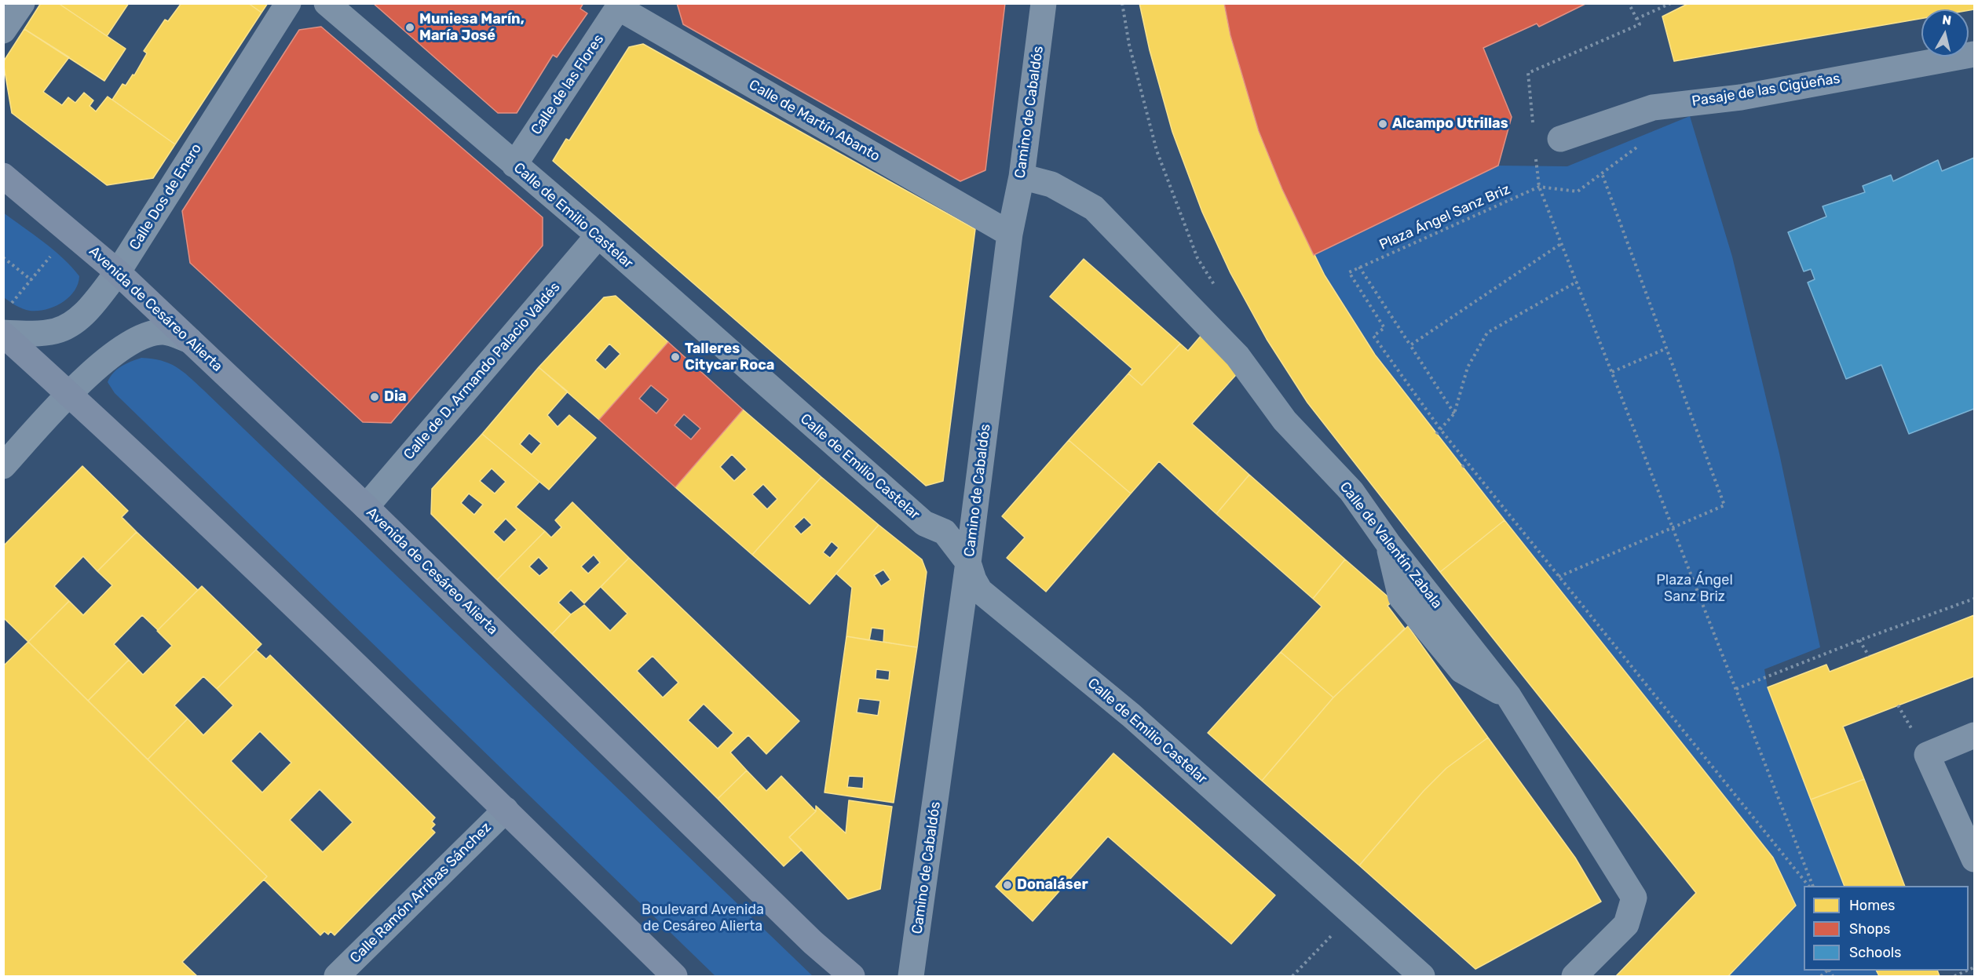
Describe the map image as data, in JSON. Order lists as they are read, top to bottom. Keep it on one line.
{"streets":{"main road":["Avenida de Cesáreo Alierta"],"street":["Calle de las Flores","Pasaje de las Cigüeñas","Camino de Cabaldós","Calle de Martín Abanto","Calle Dos de Enero","Calle de Emilio Castelar","Calle de D. Armando Palacio Valdés","Calle de Valentín Zabala","Calle Ramón Arribas Sánchez"],"path":["Plaza Ángel Sanz Briz"]},"crossings":[["Calle de las Flores","Calle de Martín Abanto"],["Calle de las Flores","Calle de Emilio Castelar"],["Camino de Cabaldós","Calle de Martín Abanto"],["Camino de Cabaldós","Calle de Emilio Castelar"],["Camino de Cabaldós","Calle de Valentín Zabala"],["Calle Dos de Enero","Avenida de Cesáreo Alierta"],["Calle de Emilio Castelar","Calle de D. Armando Palacio Valdés"],["Avenida de Cesáreo Alierta","Calle de D. Armando Palacio Valdés"]],"parks":["Plaza Ángel Sanz Briz","Boulevard Avenida de Cesáreo Alierta"],"places":["Muniesa Marín, María José","Alcampo Utrillas","Talleres Citycar Roca","Dia","Donaláser"],"legend":["Homes","Shops","Schools"],"north":"top"}
